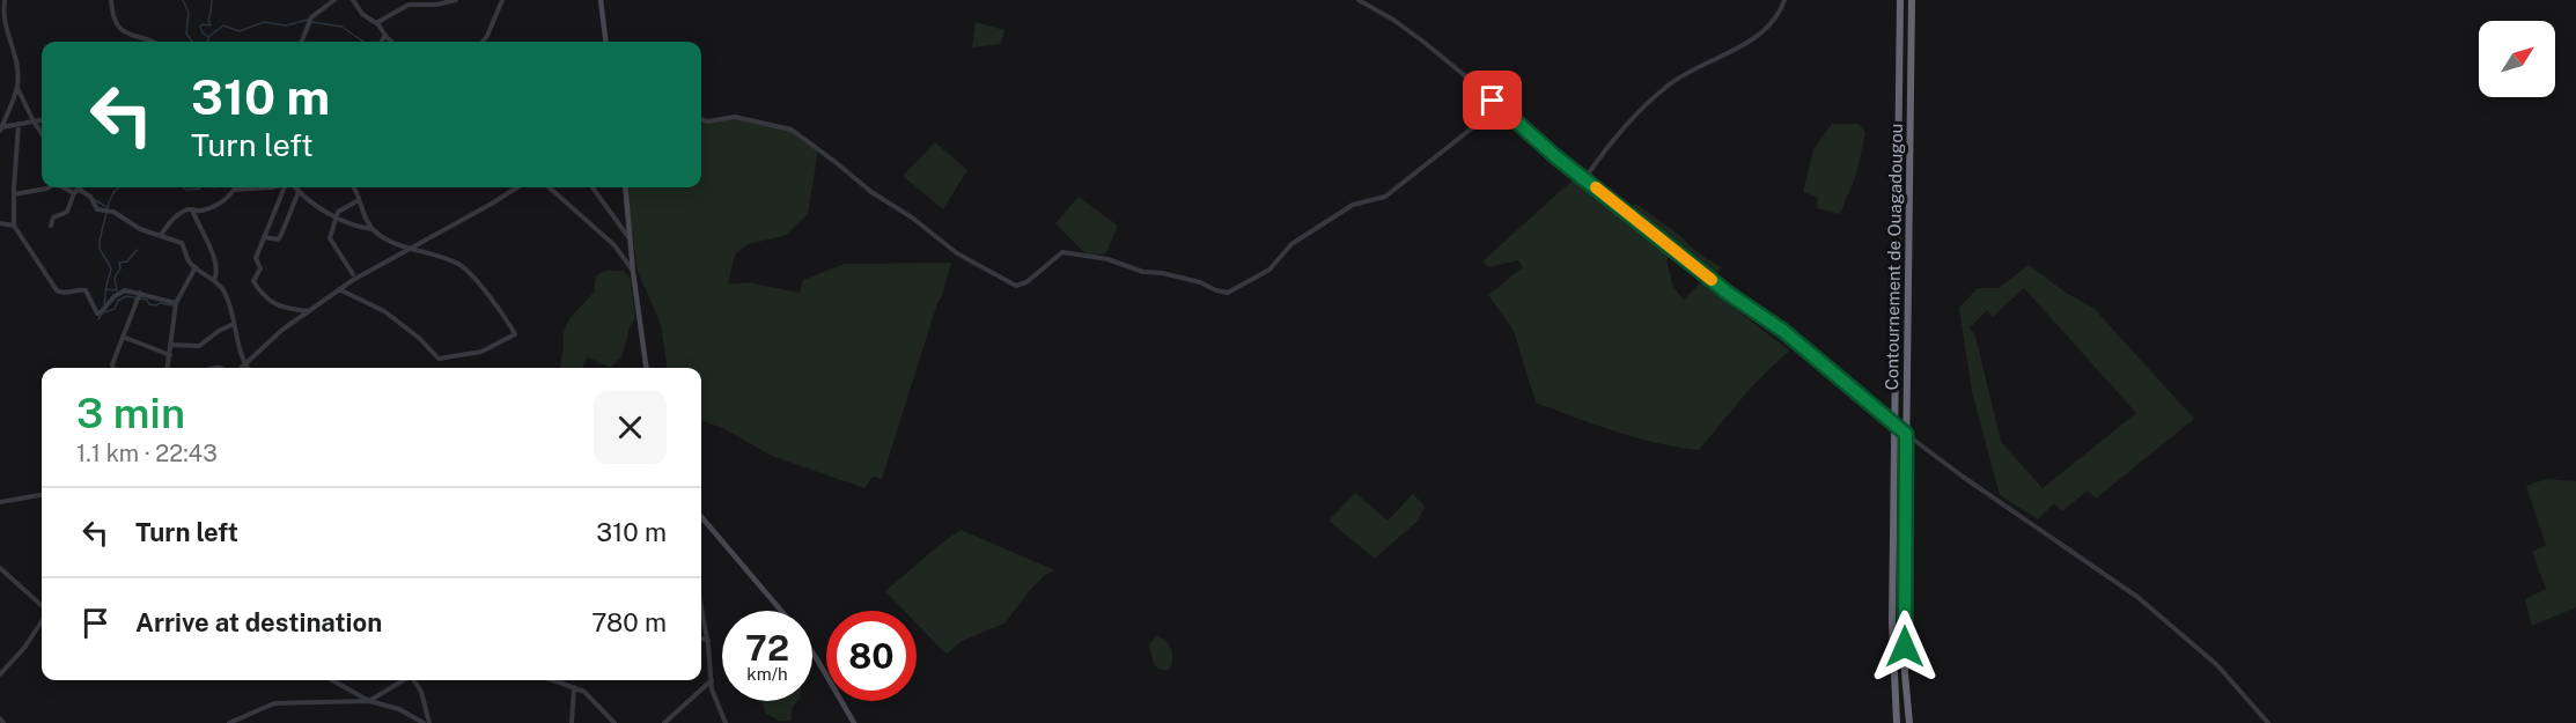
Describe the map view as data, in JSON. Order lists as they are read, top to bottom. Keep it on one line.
{"streets":{"highway":["Contournement de Ouagadougou"]},"north":"top right","page":{"turn":["310 m","Turn left"],"heading":["3 min","1.1 km · 22:43"],"list":[{"name":"Turn left","value":"310 m"},{"name":"Arrive at destination","value":"780 m"}],"speed":"72 km/h","limit":"80"}}
